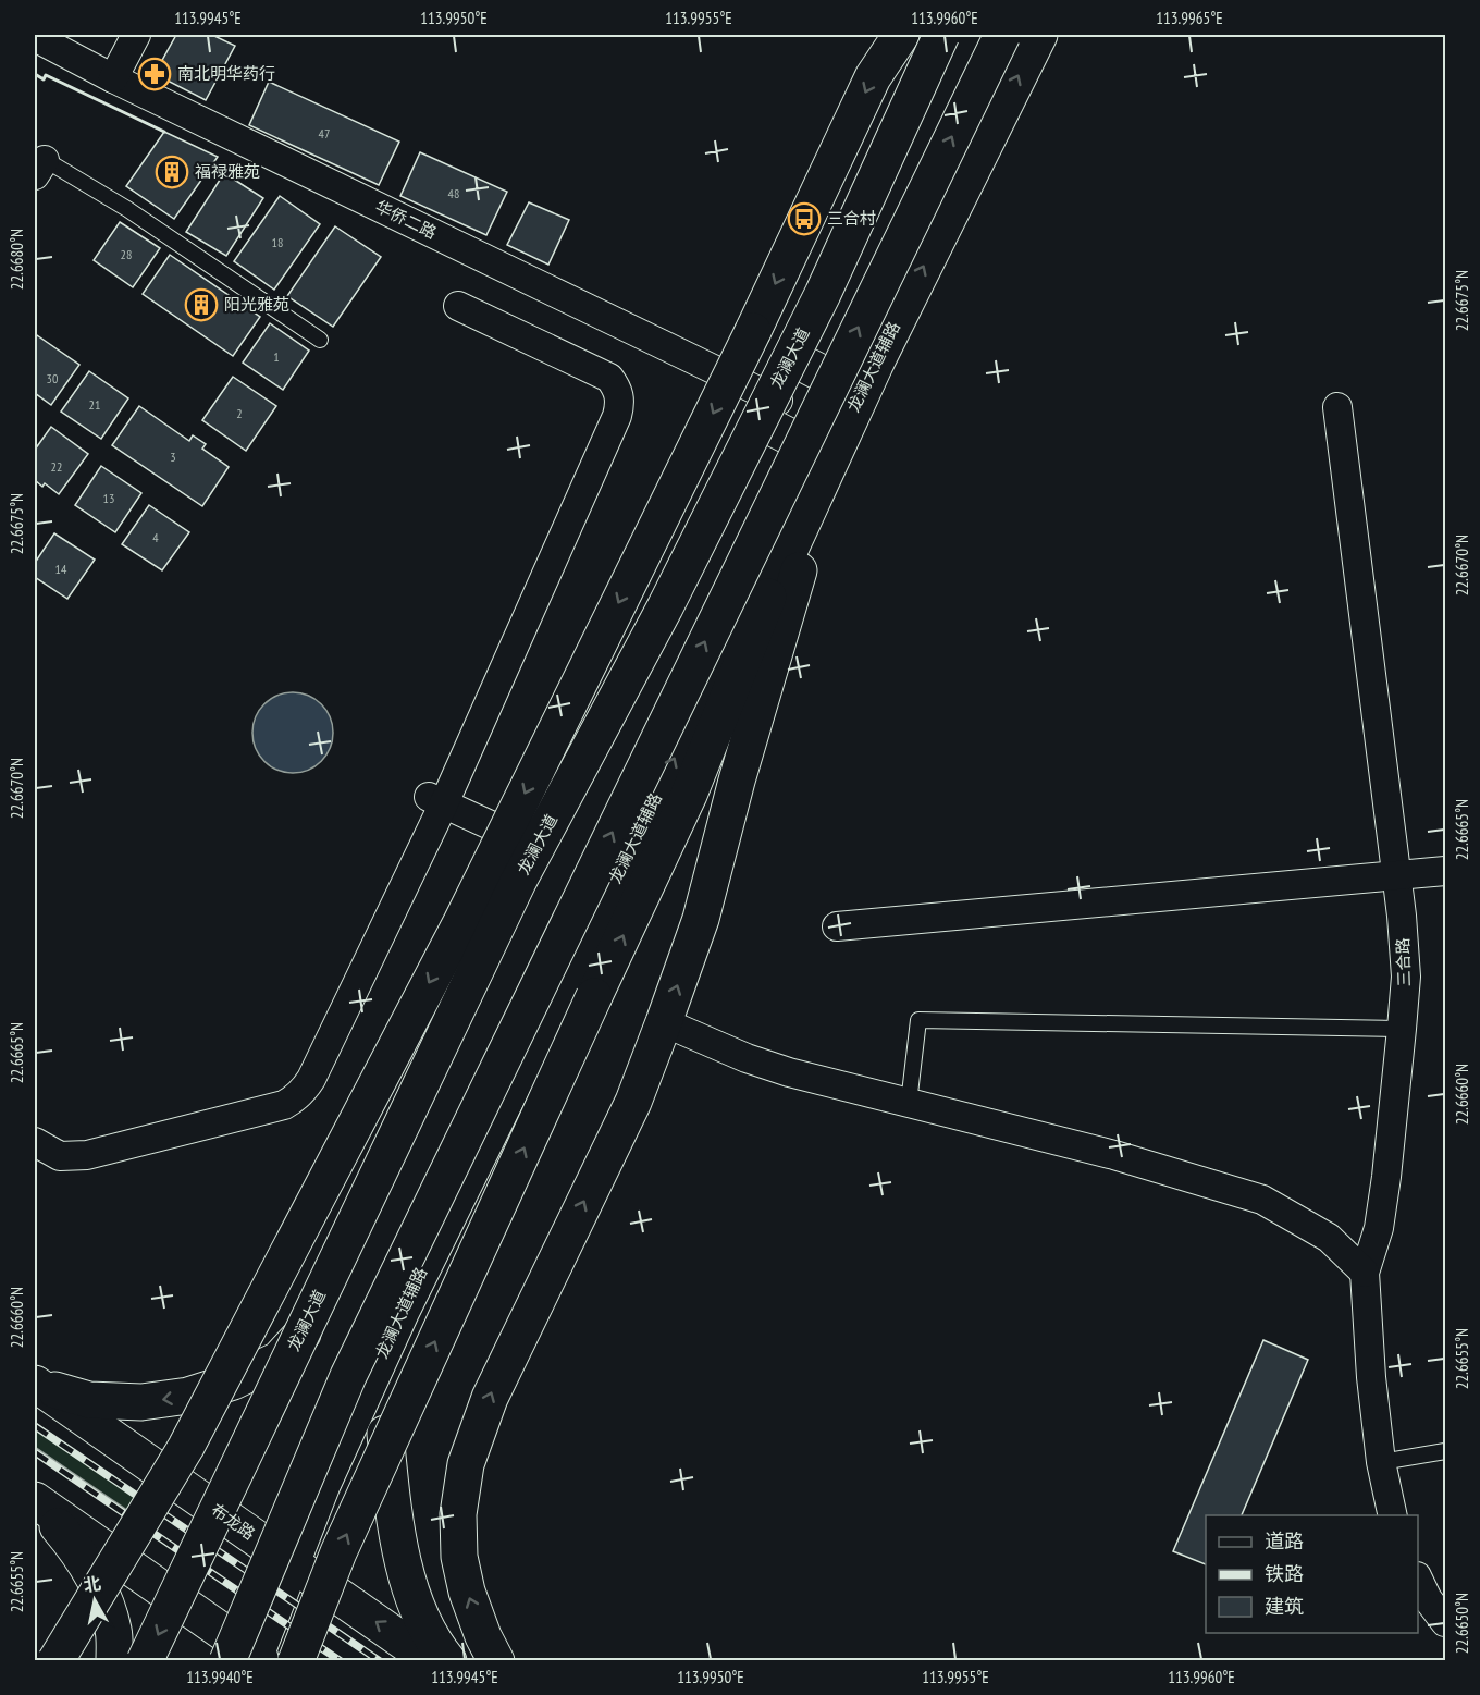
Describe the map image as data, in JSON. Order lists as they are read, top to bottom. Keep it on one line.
{"streets":{"main road":["龙澜大道","龙澜大道辅路","布龙路"],"street":["华侨二路","三合路"]},"crossings":[["龙澜大道辅路","布龙路"]],"one_way":["布龙路"],"places":{"pharmacy":["南北明华药行"],"building":["福禄雅苑","阳光雅苑"],"bus stop":["三合村"]},"house_numbers":["47","48","18","28","1","30","21","2","3","22","13","4","14"],"legend":["道路","铁路","建筑"],"north":"top","coordinates":["113.9945°E","113.9950°E","113.9955°E","113.9960°E","113.9965°E","22.6680°N","22.6675°N","22.6670°N","22.6665°N","22.6660°N","22.6655°N","22.6650°N","113.9940°E"]}
